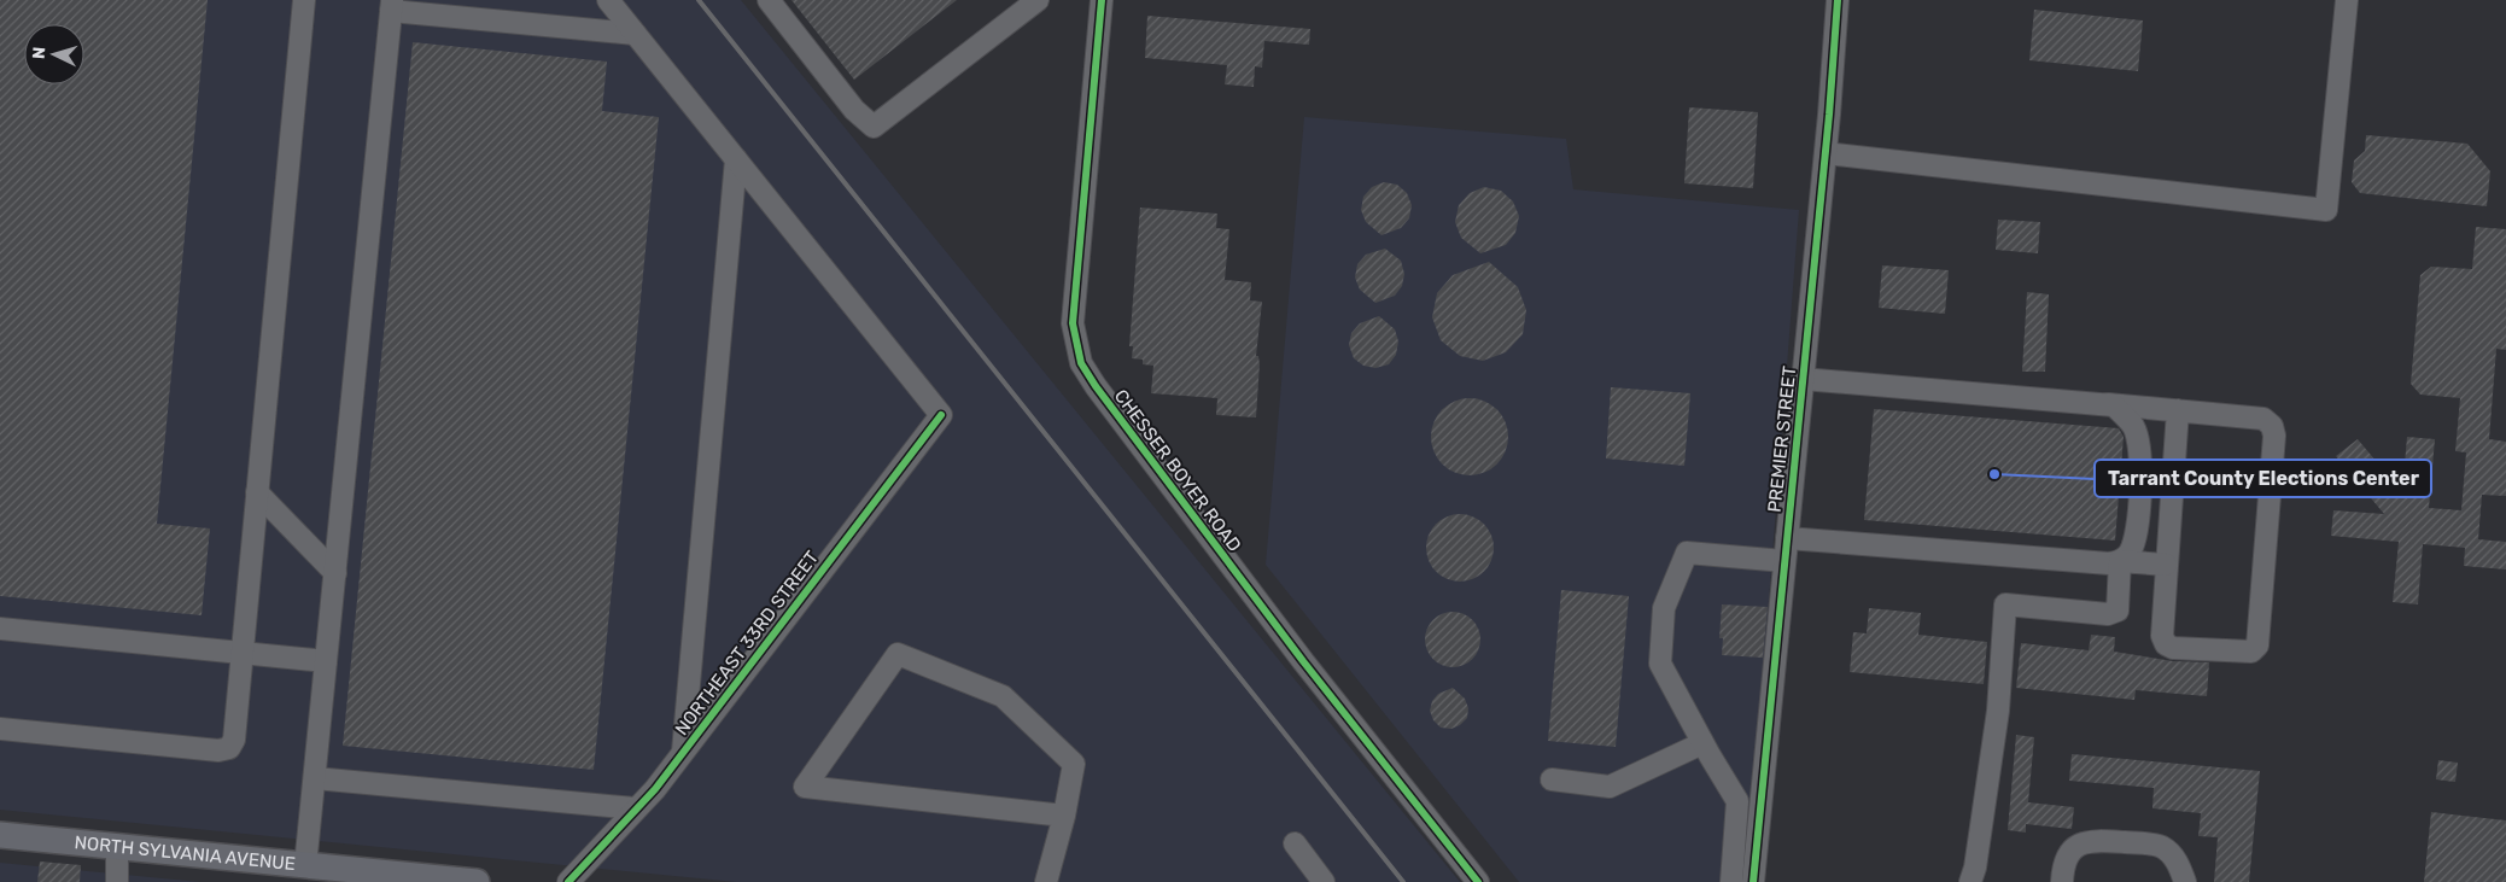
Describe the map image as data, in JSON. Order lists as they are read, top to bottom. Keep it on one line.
{"streets":{"main road":["NORTH SYLVANIA AVENUE"],"street":["PREMIER STREET","CHESSER BOYER ROAD","NORTHEAST 33RD STREET"]},"places":["Tarrant County Elections Center"],"north":"left"}
